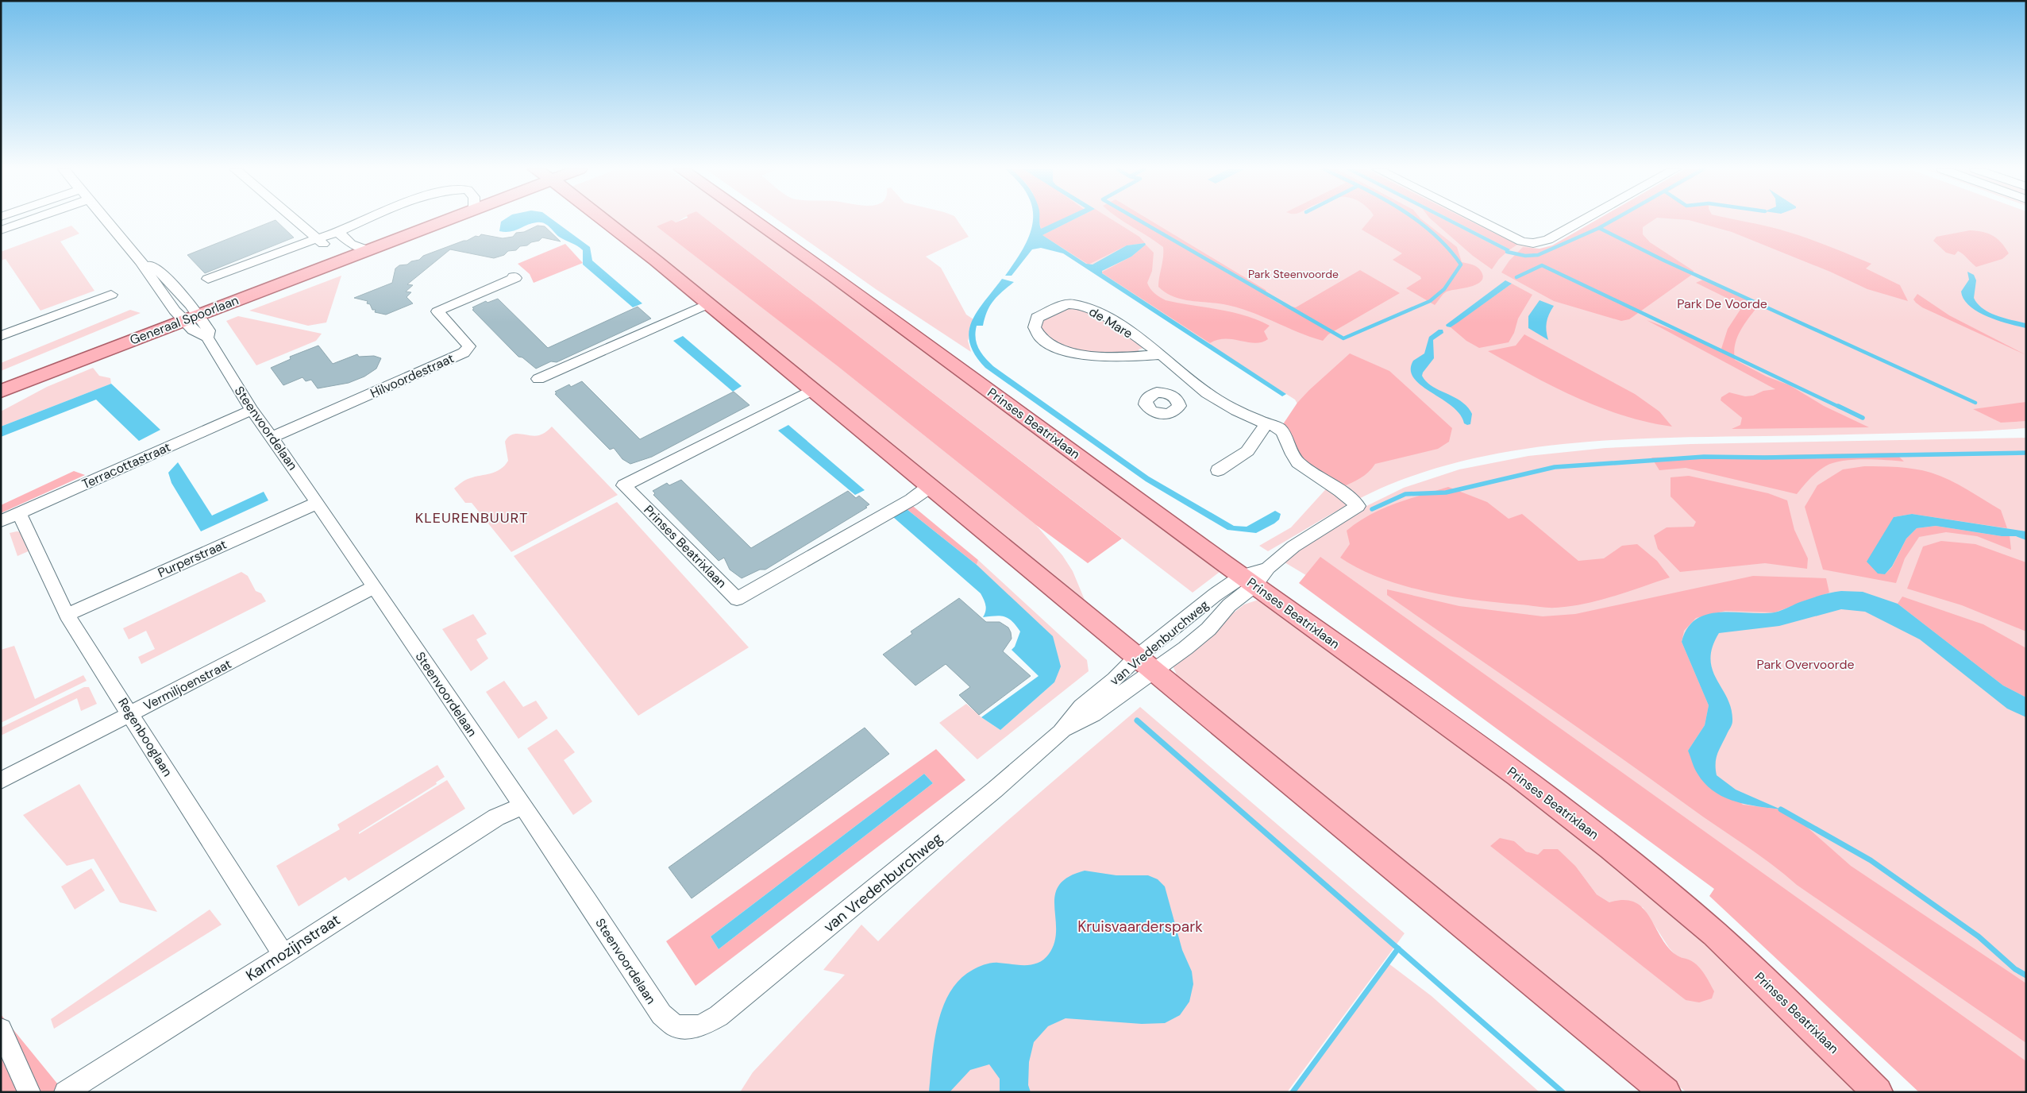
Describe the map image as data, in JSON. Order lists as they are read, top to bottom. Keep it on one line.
{"streets":{"main road":["Generaal Spoorlaan","Prinses Beatrixlaan"],"street":["de Mare","Hilvoordestraat","Steenvoordelaan","Terracottastraat","Purperstraat","van Vredenburchweg","Vermiljoenstraat","Regenbooglaan","Karmozijnstraat"]},"crossings":[["Generaal Spoorlaan","Steenvoordelaan"],["de Mare","van Vredenburchweg"],["Hilvoordestraat","Steenvoordelaan"],["Prinses Beatrixlaan","van Vredenburchweg"],["Steenvoordelaan","Terracottastraat"],["Steenvoordelaan","Purperstraat"],["Steenvoordelaan","van Vredenburchweg"],["Steenvoordelaan","Vermiljoenstraat"],["Steenvoordelaan","Karmozijnstraat"],["Terracottastraat","Regenbooglaan"],["Purperstraat","Regenbooglaan"],["Vermiljoenstraat","Regenbooglaan"],["Regenbooglaan","Karmozijnstraat"]],"districts":["KLEURENBUURT"],"parks":["Park Steenvoorde","Park De Voorde","Park Overvoorde","Kruisvaarderspark"]}
